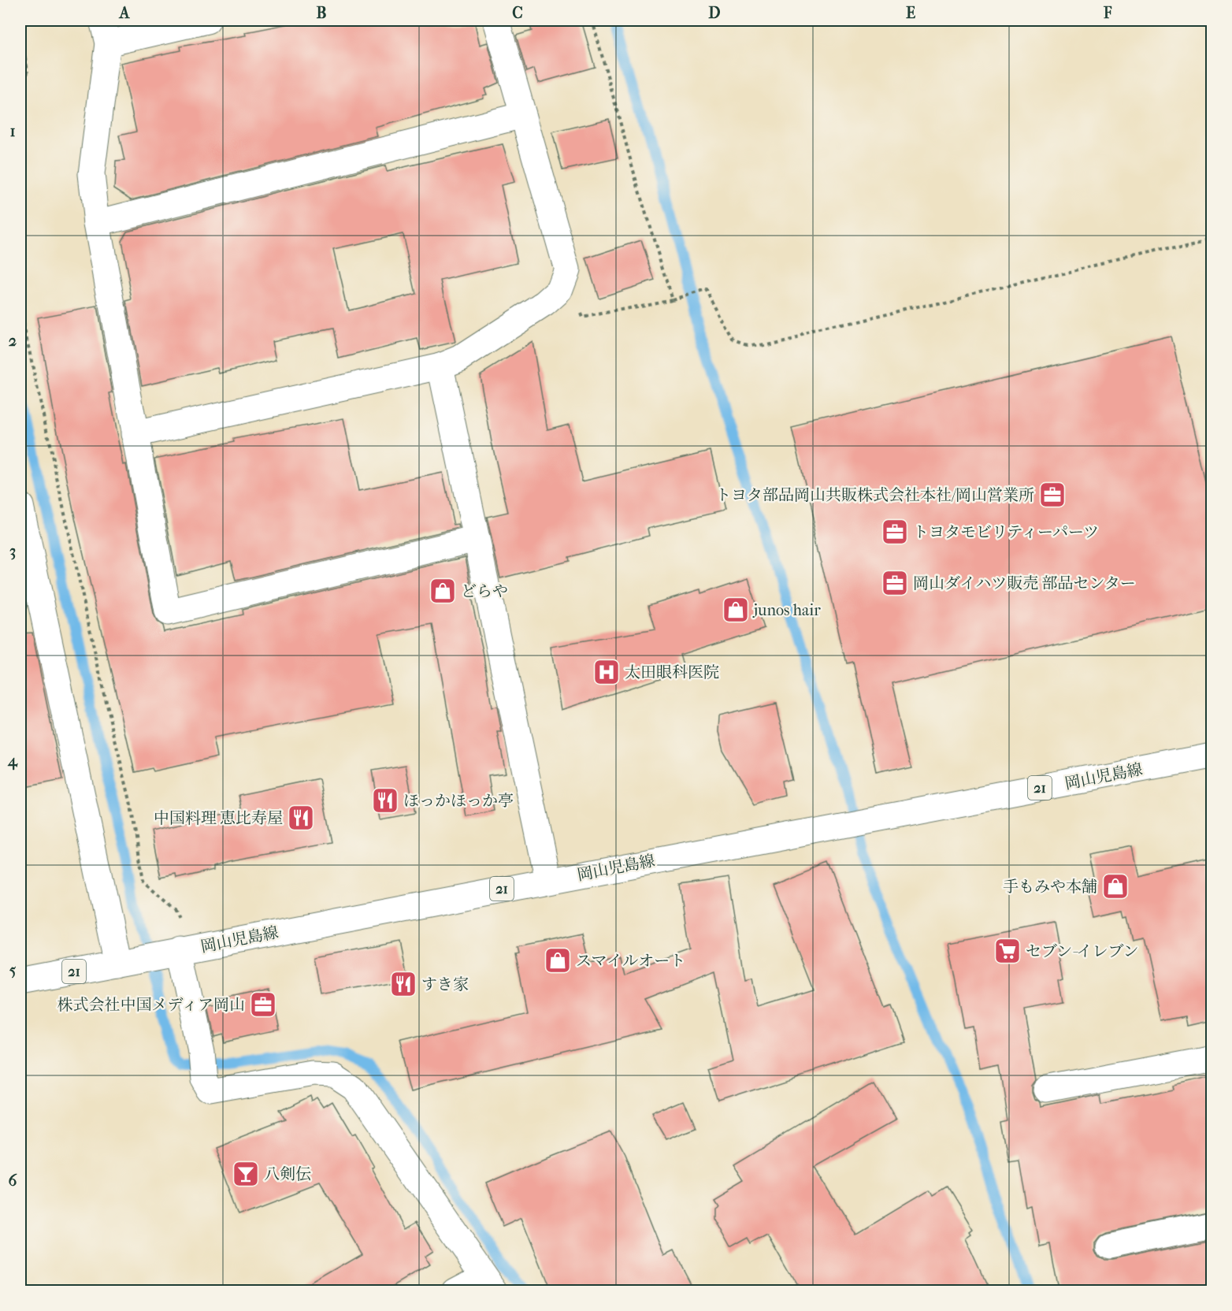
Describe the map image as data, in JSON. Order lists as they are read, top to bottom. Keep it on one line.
{"streets":{"street":["岡山児島線","21"]},"places":{"office":["トヨタ部品岡山共販株式会社本社/岡山営業所","トヨタモビリティーパーツ","岡山ダイハツ販売 部品センター","株式会社中国メディア岡山"],"shop":["どらや","junos hair","手もみや本舗","スマイルオート"],"hospital":["太田眼科医院"],"restaurant":["ほっかほっか亭","中国料理 恵比寿屋","すき家"],"supermarket":["セブン-イレブン"],"bar":["八剣伝"]},"grid":{"columns":["A","B","C","D","E","F"],"rows":["1","2","3","4","5","6"]}}
